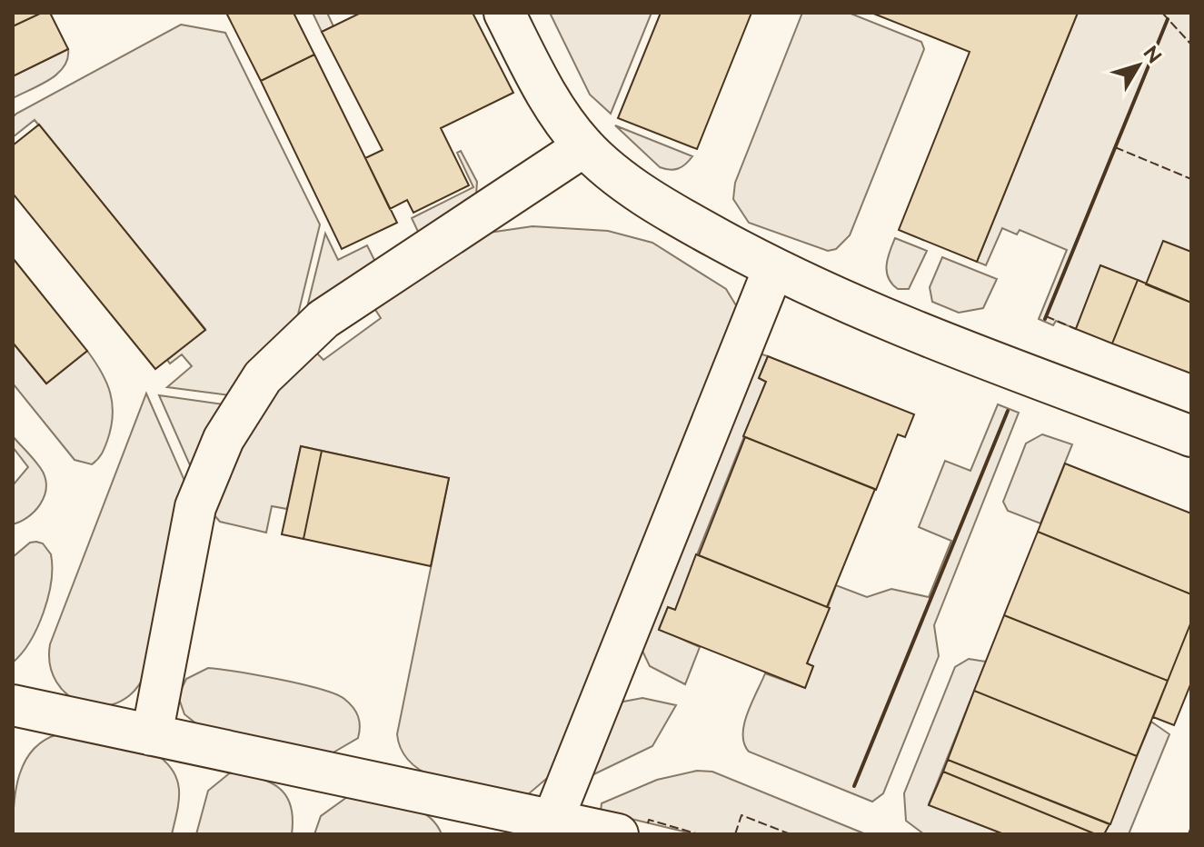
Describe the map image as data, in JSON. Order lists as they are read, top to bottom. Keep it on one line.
{"north":"top right"}
